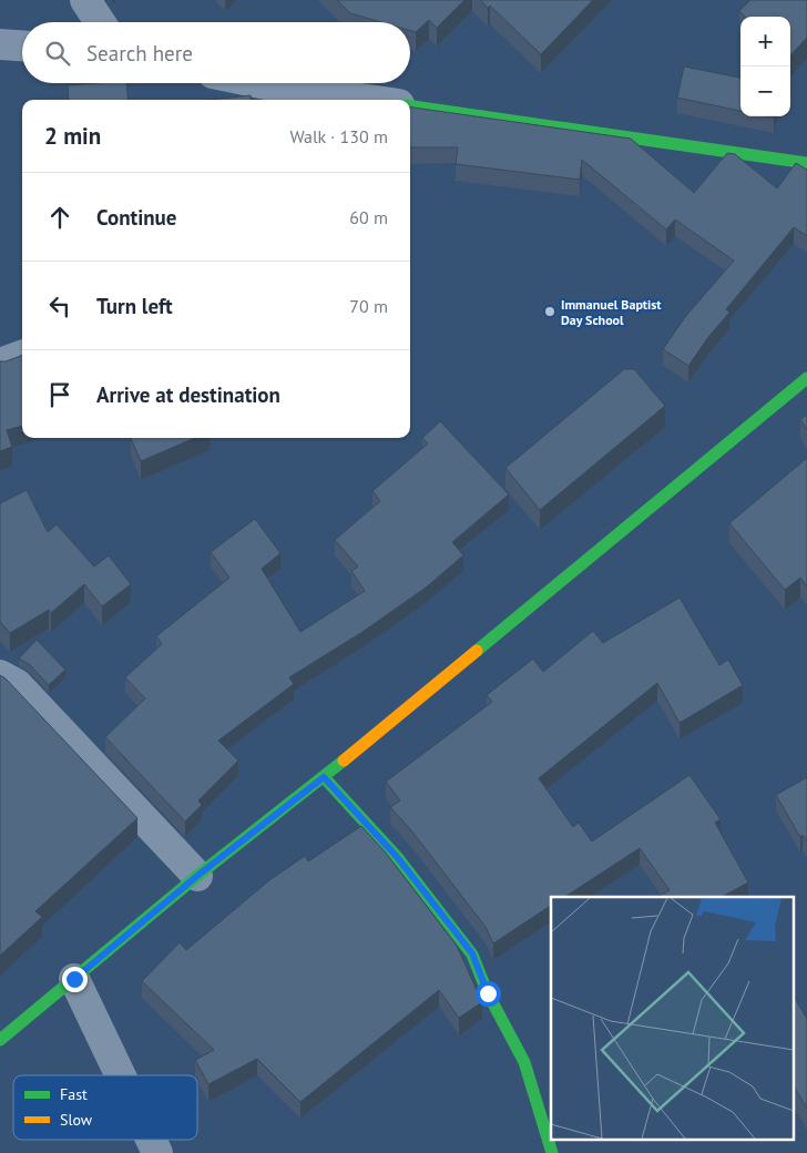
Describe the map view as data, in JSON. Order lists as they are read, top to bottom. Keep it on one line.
{"places":["Immanuel Baptist Day School"],"legend":["Fast","Slow"],"page":{"map_buttons":["+","−"],"search":"Search here","heading":["2 min","Walk · 130 m"],"list":[["Continue","60 m"],["Turn left","70 m"],"Arrive at destination"]}}
